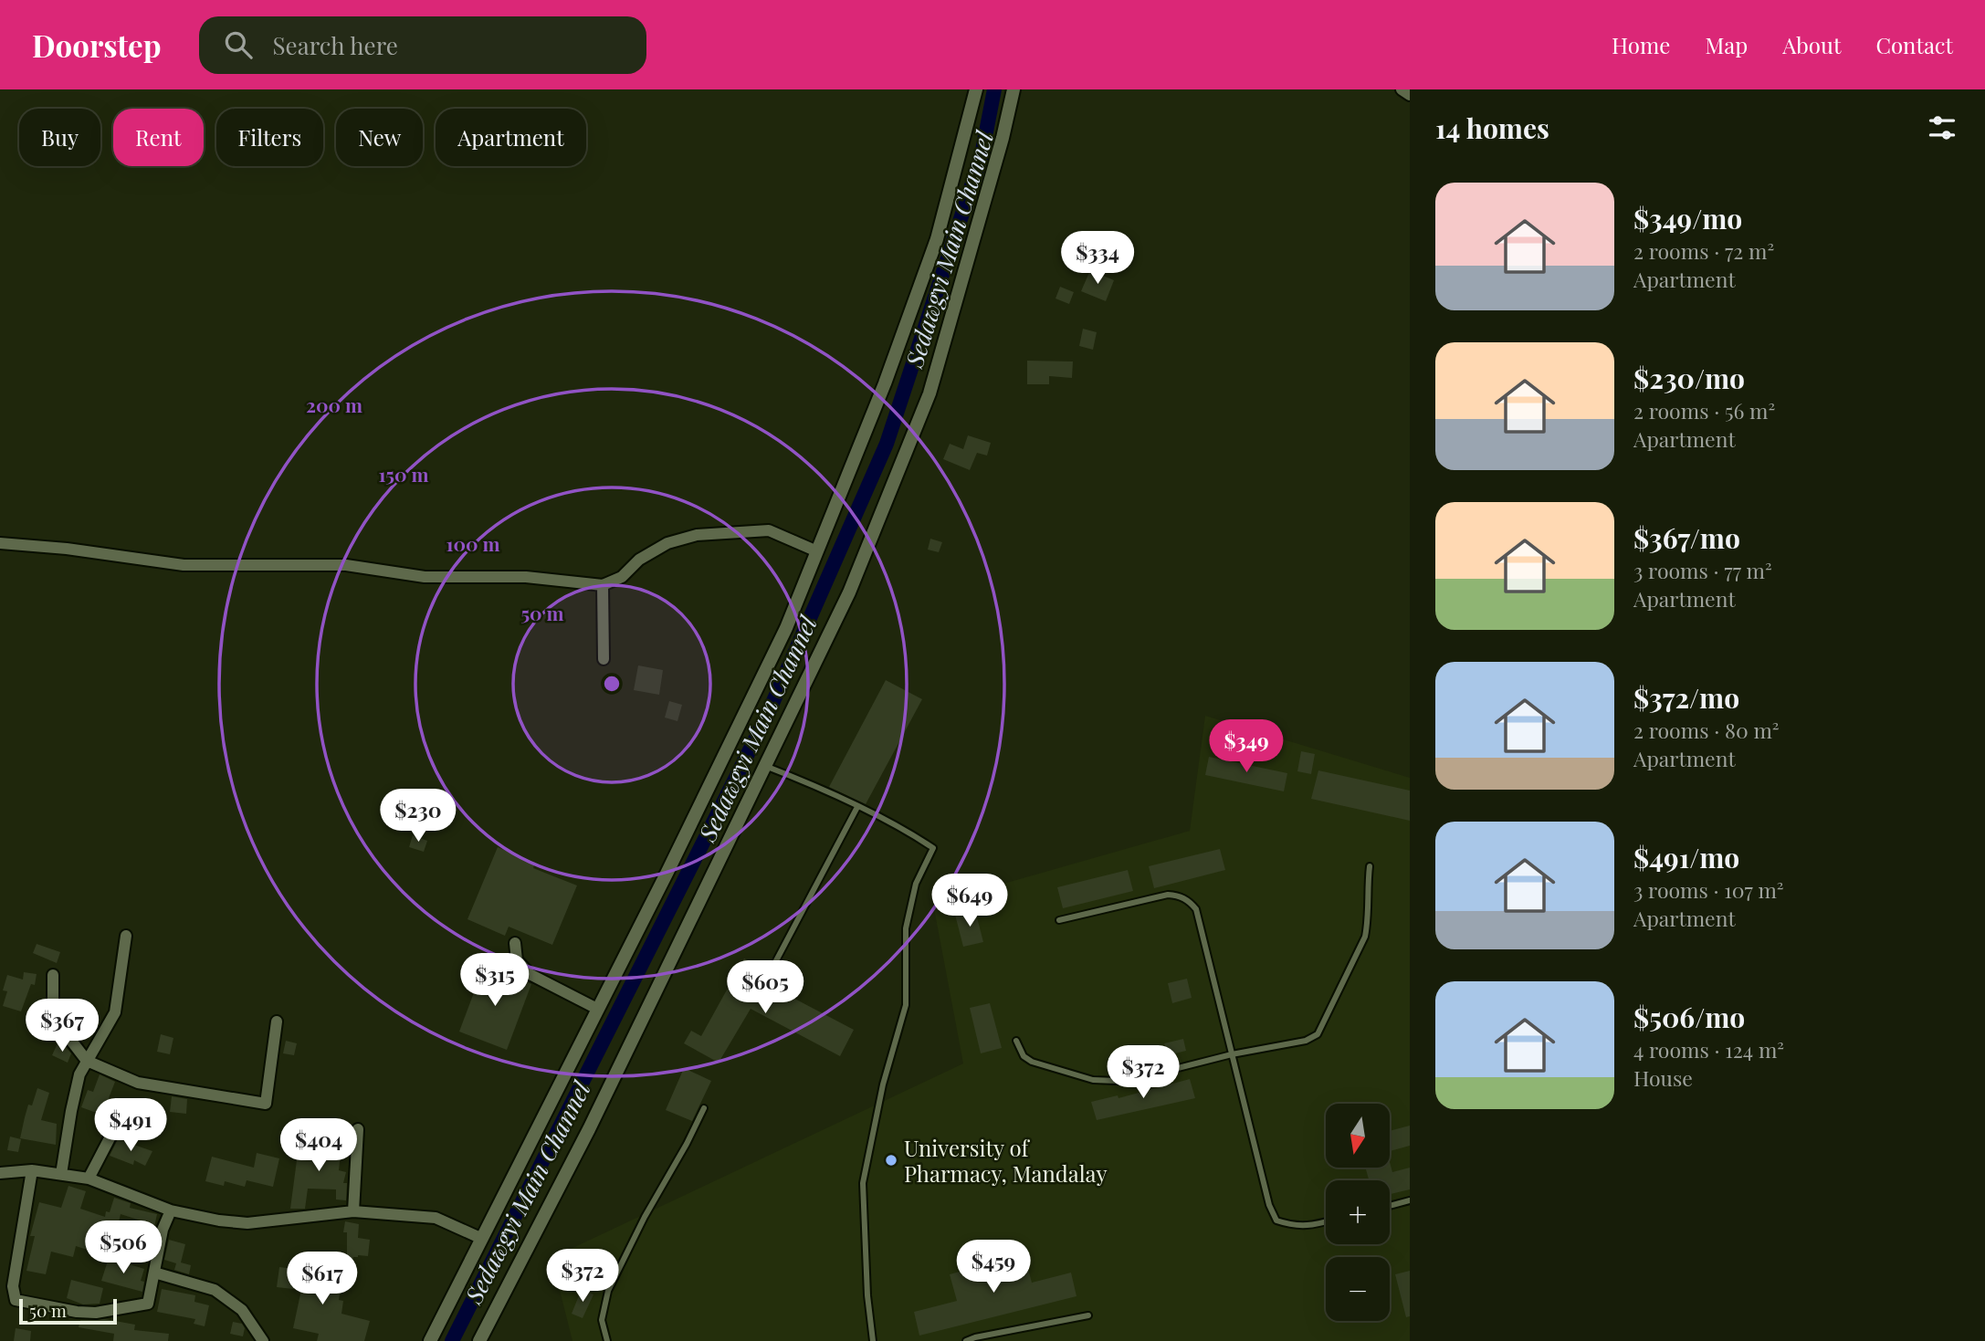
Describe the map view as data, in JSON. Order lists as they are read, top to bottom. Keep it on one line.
{"water":["Sedawgyi Main Channel"],"places":["University of Pharmacy, Mandalay"],"scale_bar":"50 m","north":"bottom","page":{"header":"Doorstep","search":"Search here","nav":["Home","Map","About","Contact"],"heading":"14 homes","chip":["Buy","Rent","Filters","New","Apartment"],"list":[{"name":"$349/mo","note":"2 rooms · 72 m² · Apartment"},{"name":"$230/mo","note":"2 rooms · 56 m² · Apartment"},{"name":"$367/mo","note":"3 rooms · 77 m² · Apartment"},{"name":"$372/mo","note":"2 rooms · 80 m² · Apartment"},{"name":"$491/mo","note":"3 rooms · 107 m² · Apartment"},{"name":"$506/mo","note":"4 rooms · 124 m² · House"}],"price":["$334","$349","$230","$649","$315","$605","$367","$372","$491","$404","$506","$459","$372","$617"],"map_buttons":["+","−"],"scale":"50 m"},"rings":["200 m","150 m","100 m","50 m"]}
